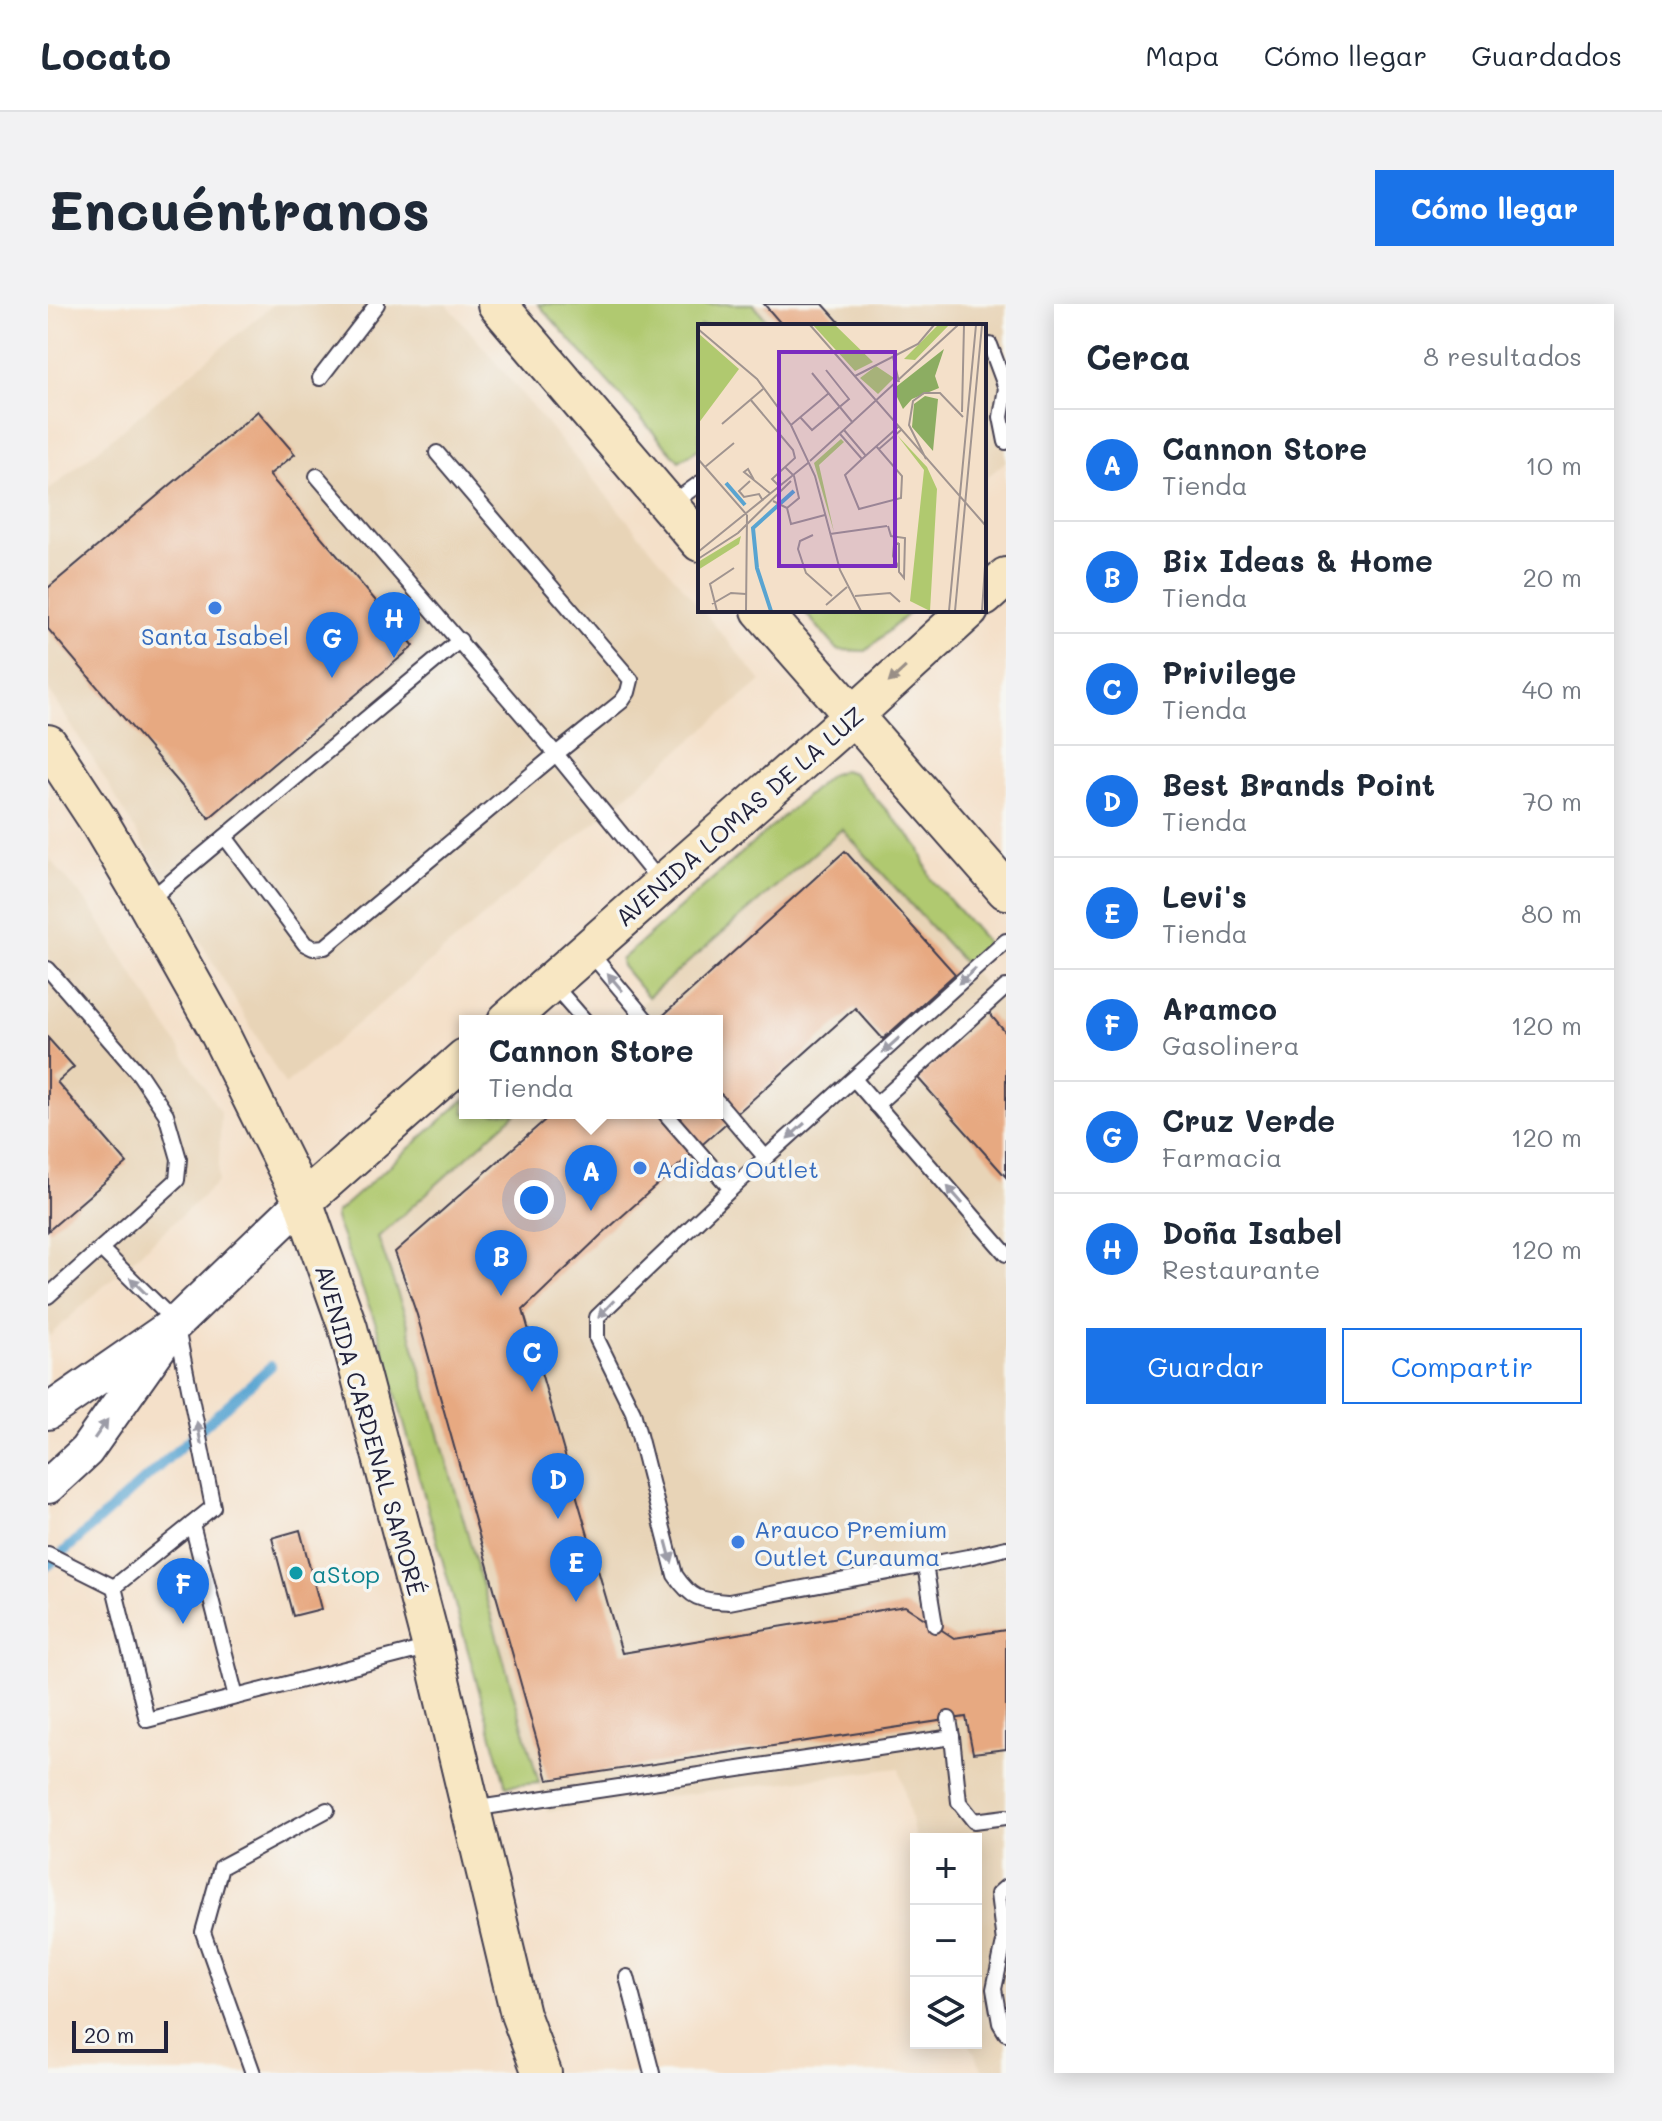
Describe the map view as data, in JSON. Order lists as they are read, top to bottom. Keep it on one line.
{"streets":{"main road":["AVENIDA LOMAS DE LA LUZ","AVENIDA CARDENAL SAMORÉ"]},"places":["Santa Isabel","Adidas Outlet","Arauco Premium Outlet Curauma","aStop"],"scale_bar":"20 m","page":{"header":"Locato","nav":["Mapa","Cómo llegar","Guardados"],"buttons":["Cómo llegar",["Guardar","Compartir"]],"title":"Encuéntranos","heading":["Cerca","8 resultados"],"list":[{"mark":"A","name":"Cannon Store","note":"Tienda","value":"10 m"},{"mark":"B","name":"Bix Ideas & Home","note":"Tienda","value":"20 m"},{"mark":"C","name":"Privilege","note":"Tienda","value":"40 m"},{"mark":"D","name":"Best Brands Point","note":"Tienda","value":"70 m"},{"mark":"E","name":"Levi's","note":"Tienda","value":"80 m"},{"mark":"F","name":"Aramco","note":"Gasolinera","value":"120 m"},{"mark":"G","name":"Cruz Verde","note":"Farmacia","value":"120 m"},{"mark":"H","name":"Doña Isabel","note":"Restaurante","value":"120 m"}],"pins":["H","G","A","B","C","D","E","F"],"popup":["Cannon Store","Tienda"],"map_buttons":["+","−"],"scale":"20 m"}}
